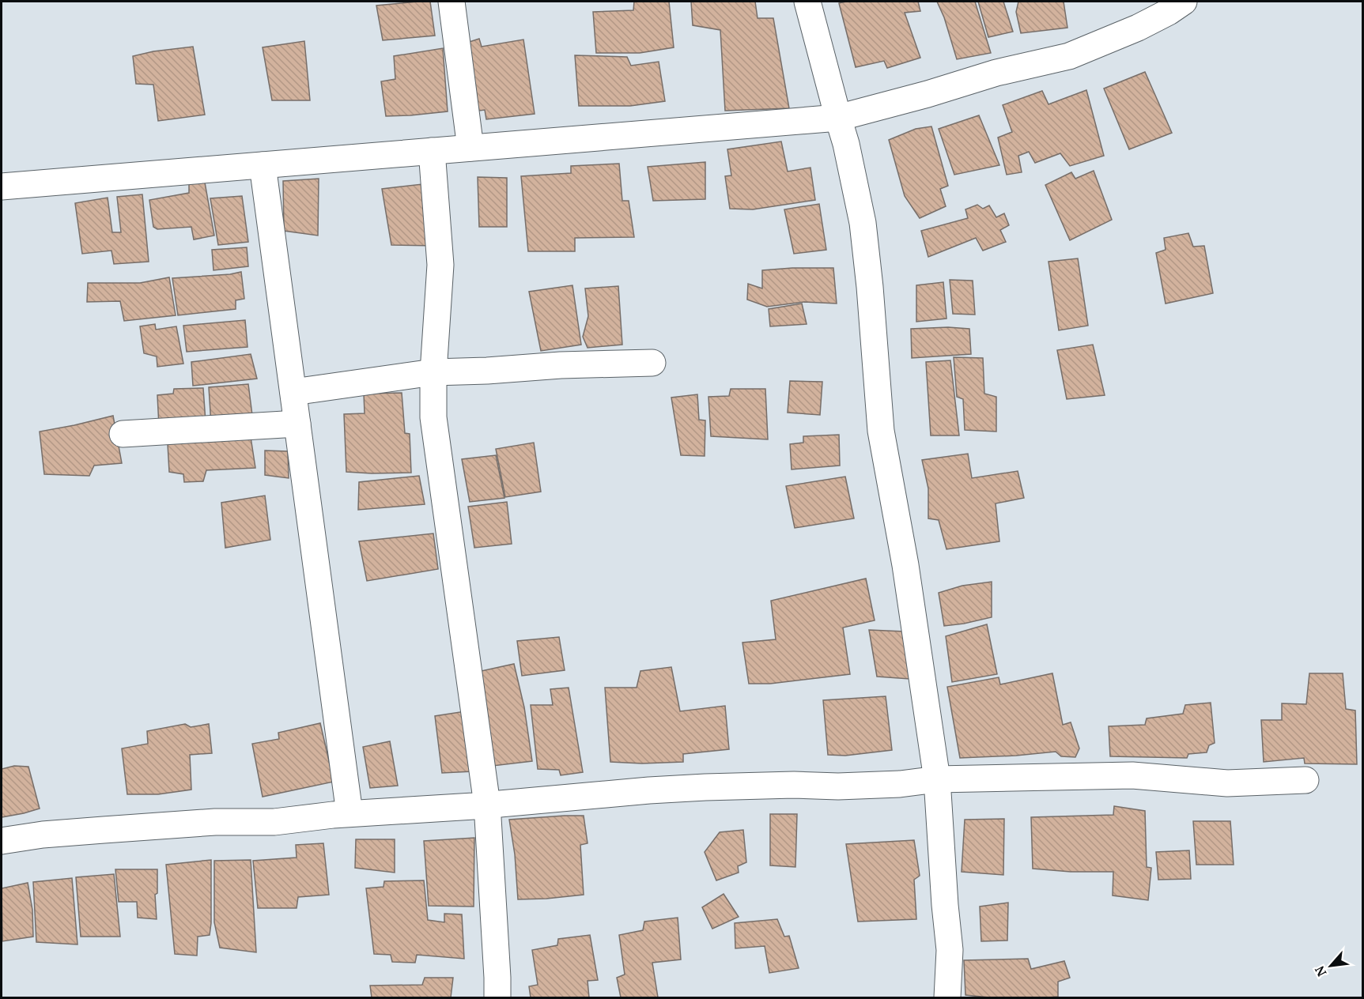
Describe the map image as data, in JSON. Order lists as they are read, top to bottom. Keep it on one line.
{"north":"bottom left"}
